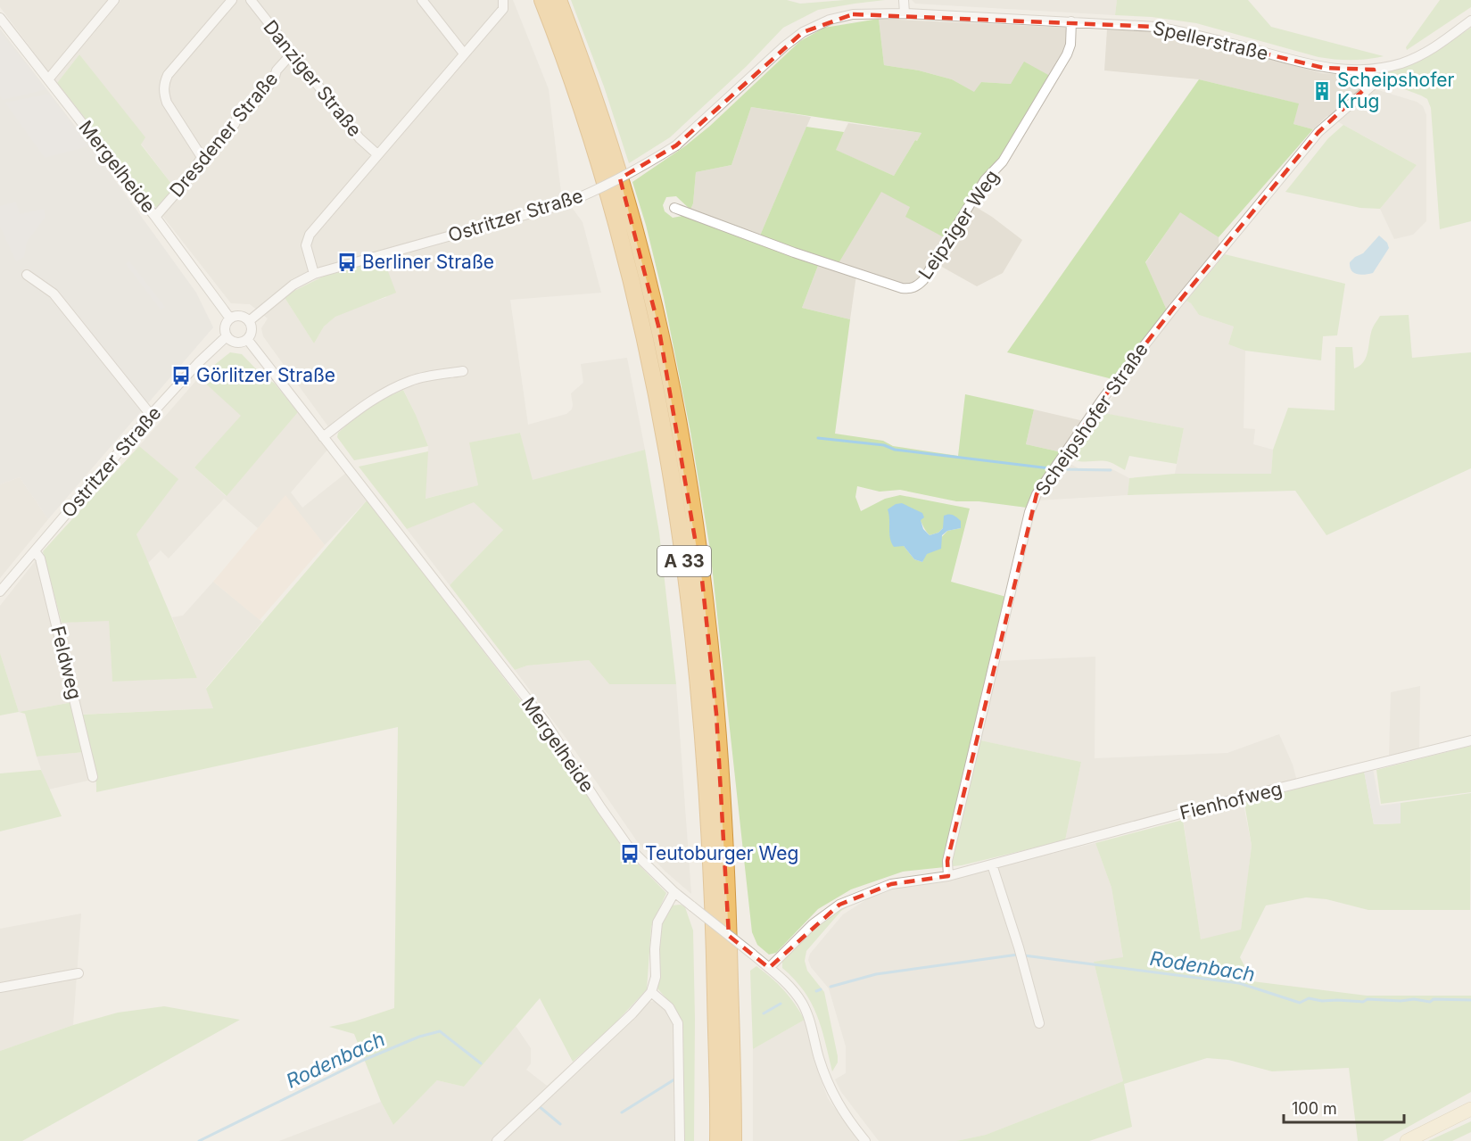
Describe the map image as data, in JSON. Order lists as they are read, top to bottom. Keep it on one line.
{"streets":{"highway":["A 33"],"street":["Spellerstraße","Danziger Straße","Dresdener Straße","Mergelheide","Ostritzer Straße","Leipziger Weg","Scheipshofer Straße","Feldweg","Fienhofweg"]},"crossings":[["Spellerstraße","Ostritzer Straße"],["Spellerstraße","Leipziger Weg"],["Spellerstraße","Scheipshofer Straße"],["Danziger Straße","Dresdener Straße"],["Dresdener Straße","Mergelheide"],["Mergelheide","Ostritzer Straße"],["Mergelheide","Fienhofweg"],["Ostritzer Straße","Feldweg"],["Scheipshofer Straße","Fienhofweg"]],"water":["Rodenbach"],"places":{"building":["Scheipshofer Krug"],"bus stop":["Berliner Straße","Görlitzer Straße","Teutoburger Weg"]},"scale_bar":"100 m"}
